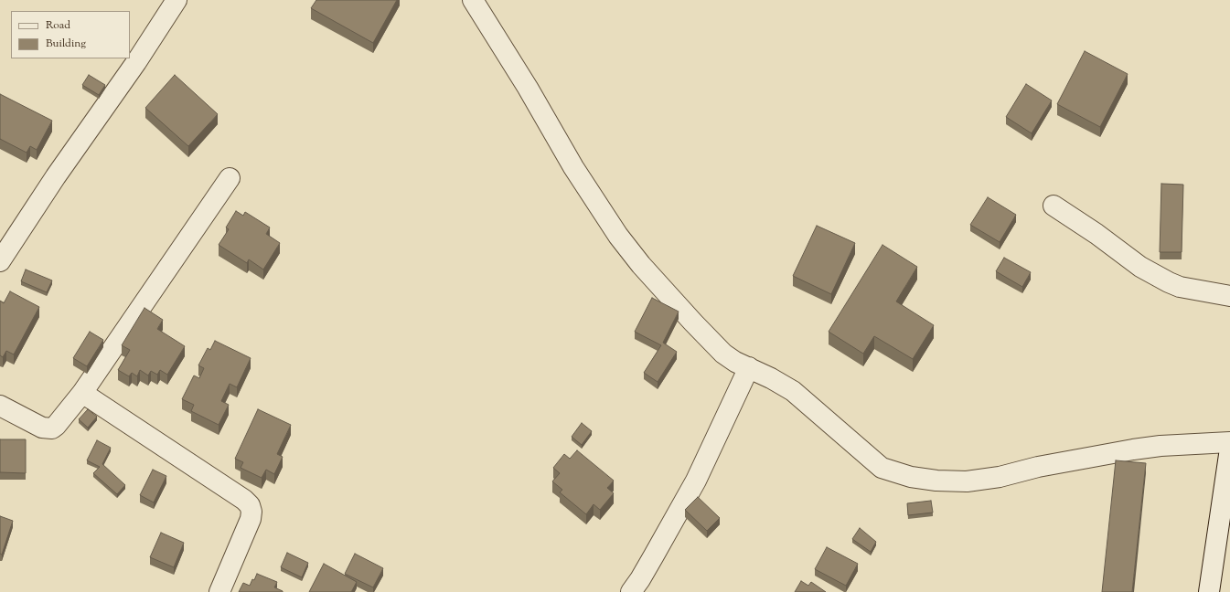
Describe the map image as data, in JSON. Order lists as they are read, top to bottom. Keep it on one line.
{"legend":["Road","Building"]}
